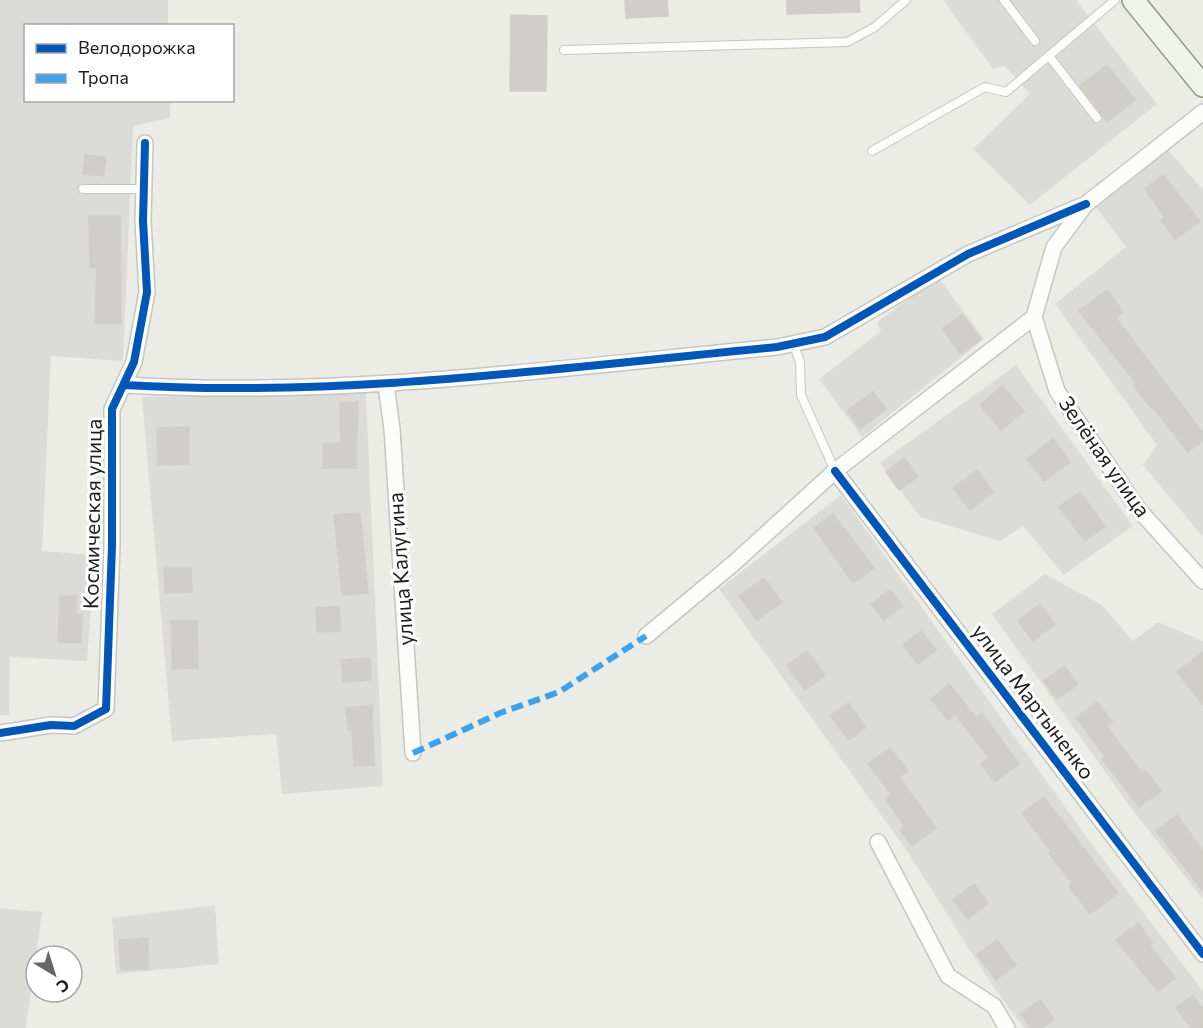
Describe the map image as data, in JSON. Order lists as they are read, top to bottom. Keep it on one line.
{"streets":{"street":["Зелёная улица","Космическая улица","улица Калугина","улица Мартыненко"]},"legend":["Велодорожка","Тропа"],"north":"bottom right"}
